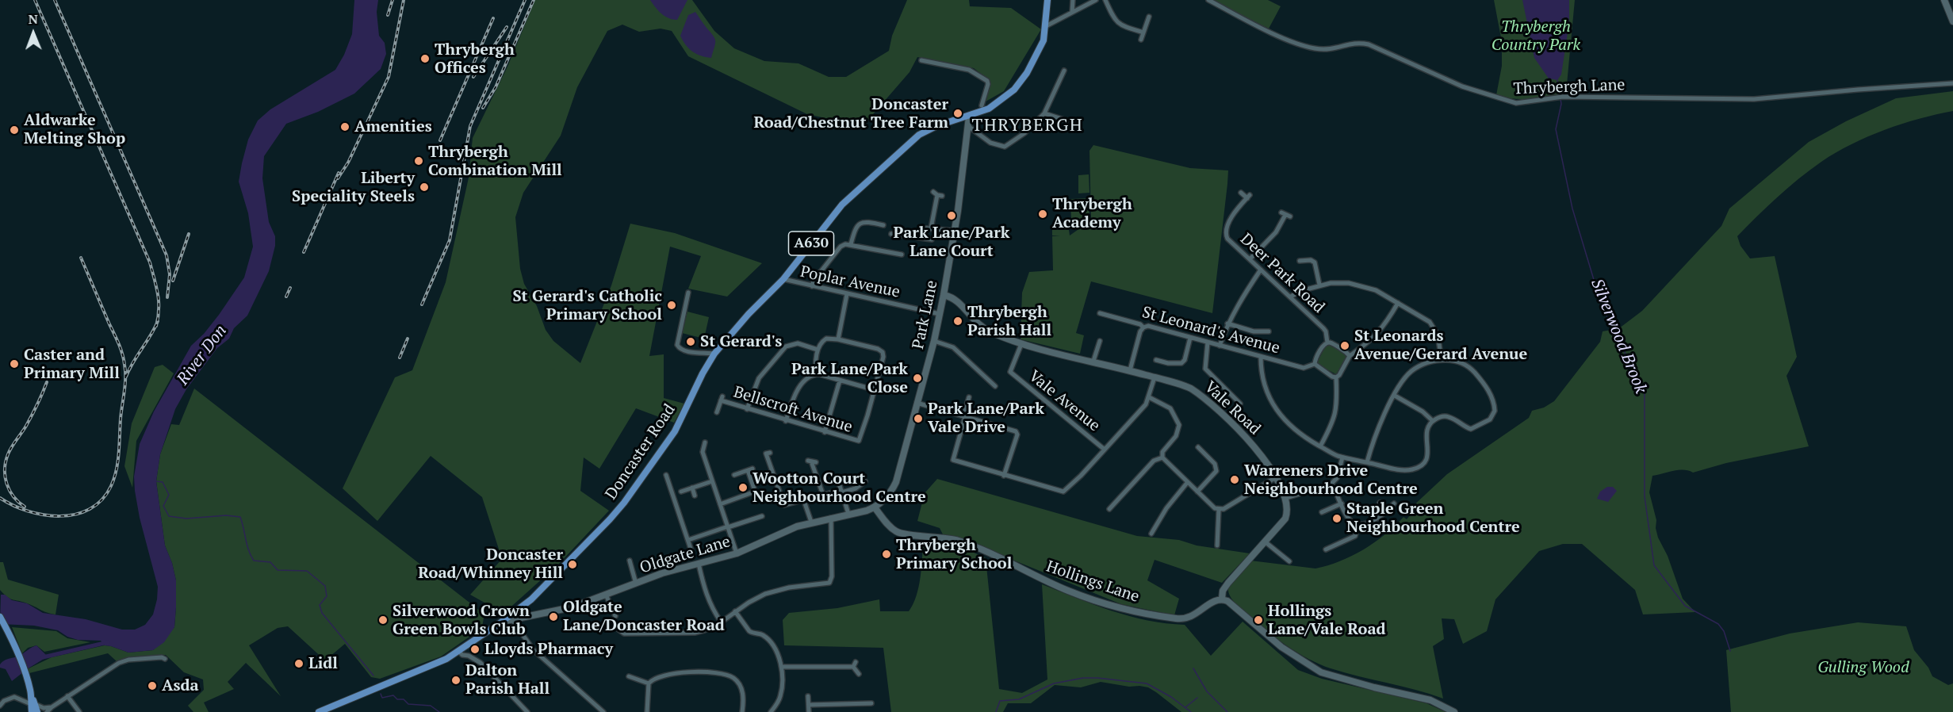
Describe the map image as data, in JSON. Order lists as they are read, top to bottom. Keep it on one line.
{"streets":{"main road":["A630","Doncaster Road"],"street":["Thrybergh Lane","Deer Park Road","Poplar Avenue","Park Lane","St Leonard's Avenue","Vale Avenue","Vale Road","Bellscroft Avenue","Oldgate Lane","Hollings Lane"]},"crossings":[["Deer Park Road","St Leonard's Avenue"],["Poplar Avenue","Park Lane"],["Poplar Avenue","Doncaster Road"],["Park Lane","Vale Road"],["Park Lane","Doncaster Road"],["Park Lane","Oldgate Lane"],["Park Lane","Hollings Lane"],["Vale Avenue","Vale Road"],["Doncaster Road","Oldgate Lane"],["Oldgate Lane","Hollings Lane"]],"districts":["THRYBERGH"],"water":["Silverwood Brook","River Don"],"parks":["Thrybergh Country Park","Gulling Wood"],"places":["Thrybergh Offices","Doncaster Road/Chestnut Tree Farm","Amenities","Aldwarke Melting Shop","Thrybergh Combination Mill","Liberty Speciality Steels","Thrybergh Academy","Park Lane/Park Lane Court","St Gerard's Catholic Primary School","Thrybergh Parish Hall","St Gerard's","St Leonards Avenue/Gerard Avenue","Caster and Primary Mill","Park Lane/Park Close","Park Lane/Park Vale Drive","Warreners Drive Neighbourhood Centre","Wootton Court Neighbourhood Centre","Staple Green Neighbourhood Centre","Thrybergh Primary School","Doncaster Road/Whinney Hill","Oldgate Lane/Doncaster Road","Silverwood Crown Green Bowls Club","Hollings Lane/Vale Road","Lloyds Pharmacy","Lidl","Dalton Parish Hall","Asda"],"north":"top"}
